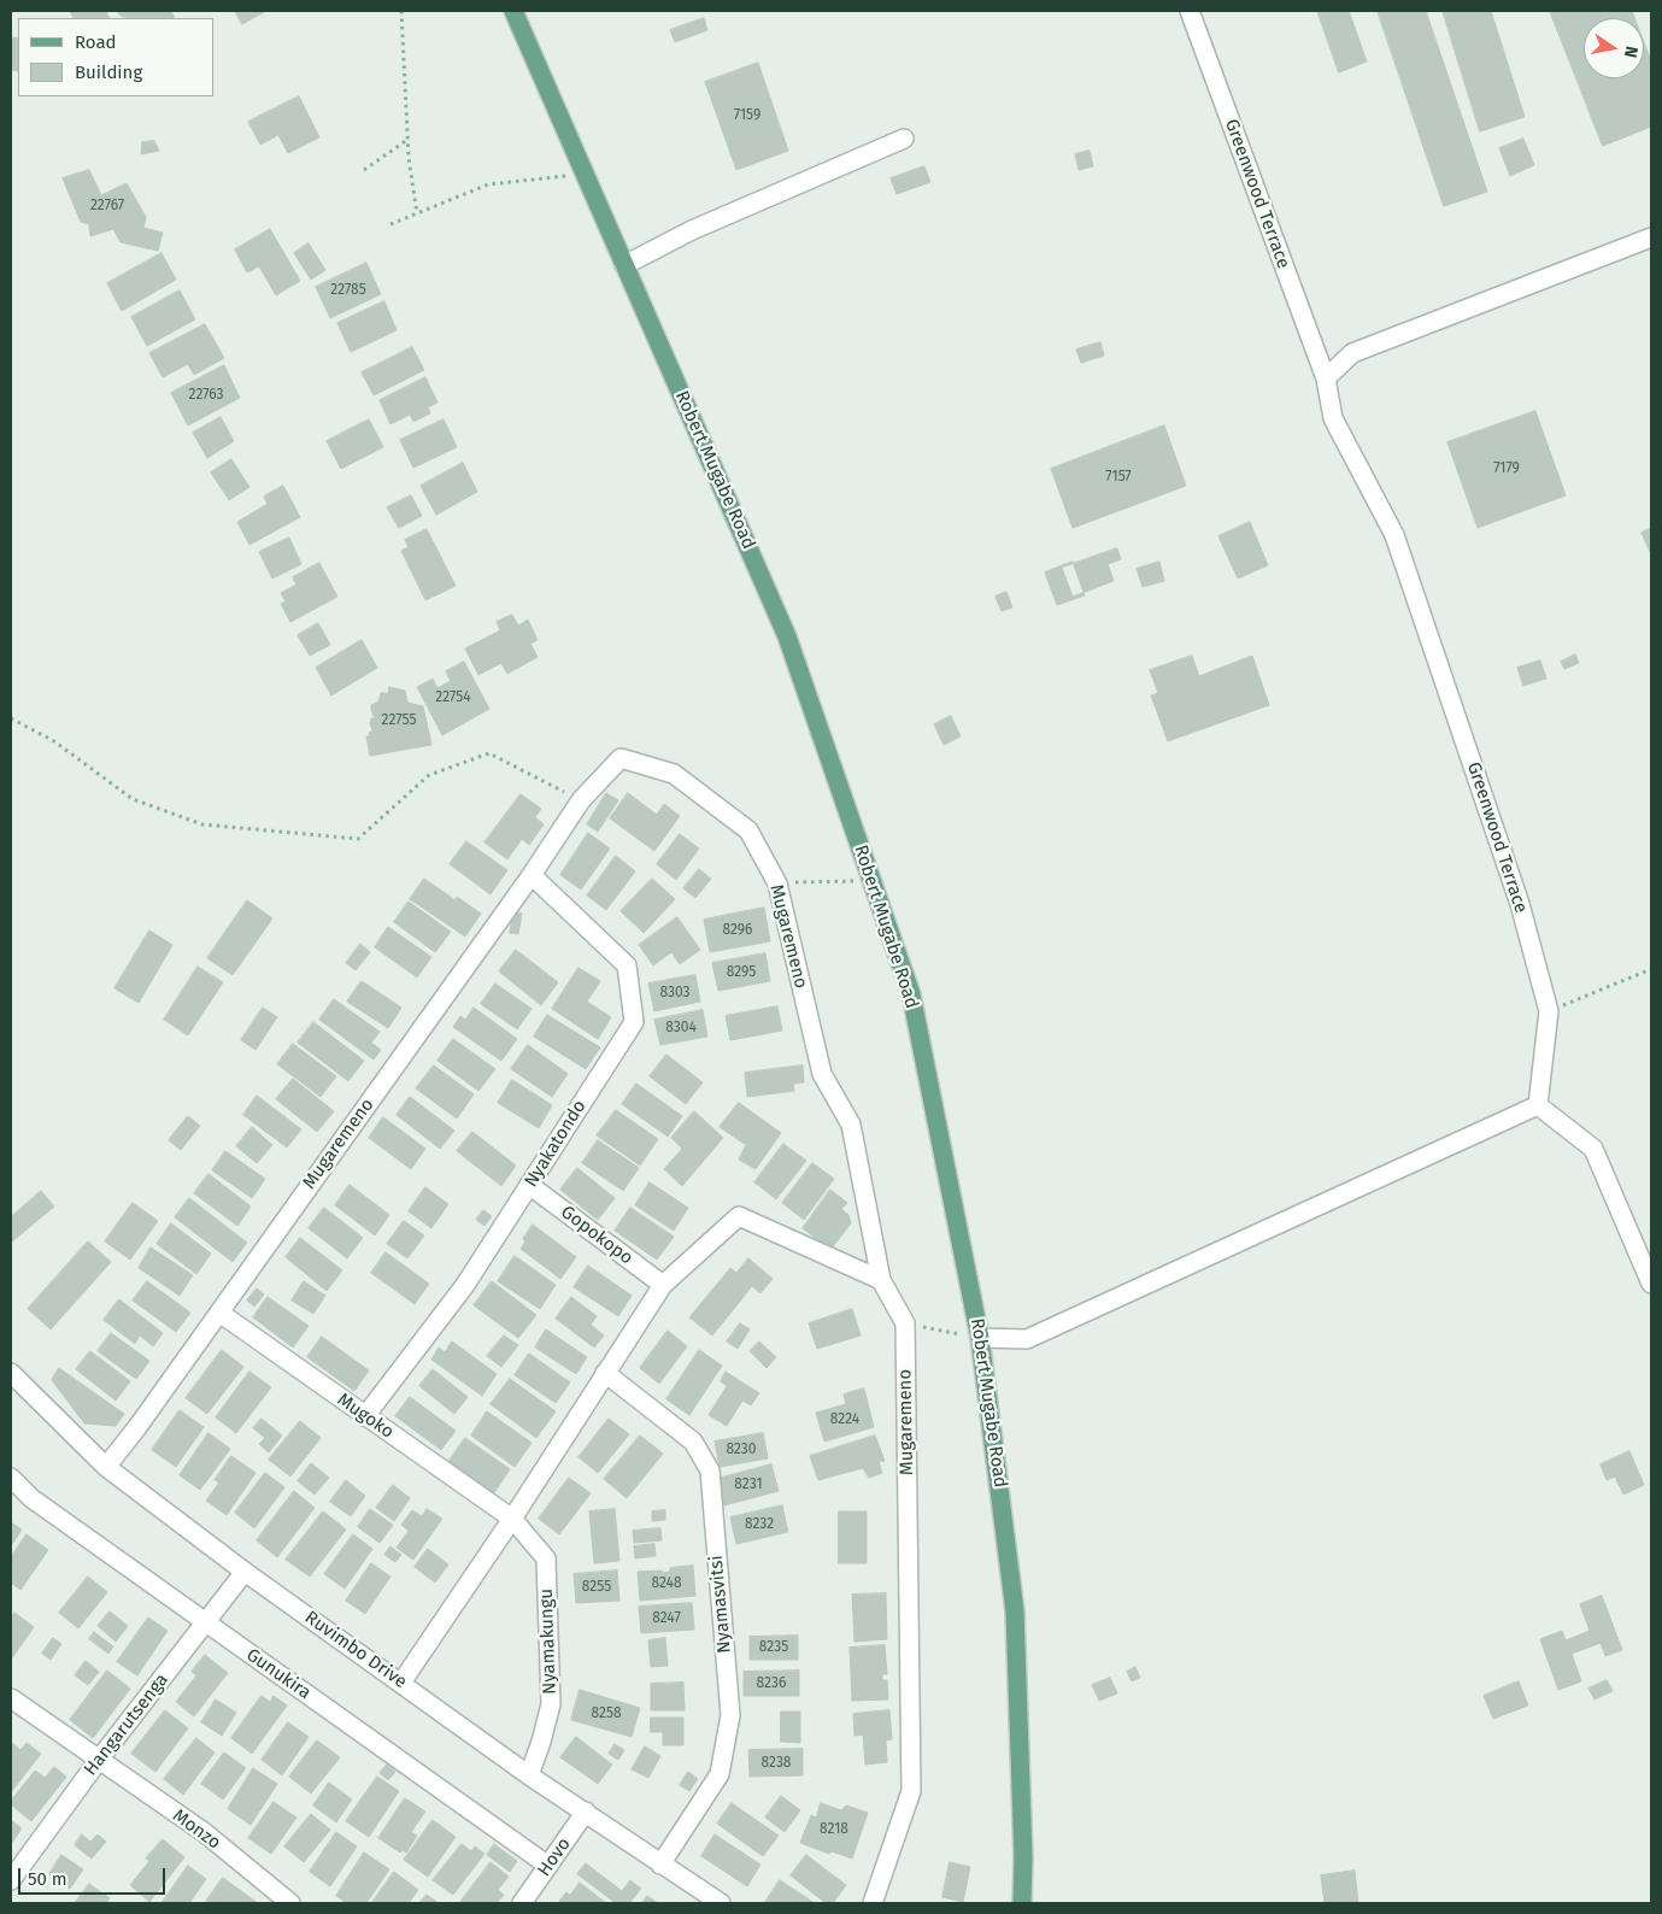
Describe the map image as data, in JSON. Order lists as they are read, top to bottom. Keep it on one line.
{"streets":{"main road":["Robert Mugabe Road"],"street":["Greenwood Terrace","Mugaremeno","Nyakatondo","Gopokopo","Mugoko","Nyamasvitsi","Nyamakungu","Ruvimbo Drive","Gunukira","Hangarutsenga","Monzo","Hovo"]},"crossings":[["Mugaremeno","Nyakatondo"],["Mugaremeno","Mugoko"],["Mugaremeno","Ruvimbo Drive"],["Nyakatondo","Gopokopo"],["Nyakatondo","Mugoko"],["Mugoko","Nyamakungu"],["Nyamasvitsi","Ruvimbo Drive"],["Nyamakungu","Ruvimbo Drive"],["Ruvimbo Drive","Hangarutsenga"],["Ruvimbo Drive","Hovo"],["Gunukira","Hangarutsenga"],["Gunukira","Hovo"],["Hangarutsenga","Monzo"]],"house_numbers":["7159","22767","22785","22763","7179","7157","22754","22755","8296","8295","8303","8304","8224","8230","8231","8232","8248","8255","8247","8235","8236","8258","8238","8218"],"legend":["Road","Building"],"scale_bar":"50 m","north":"right"}
